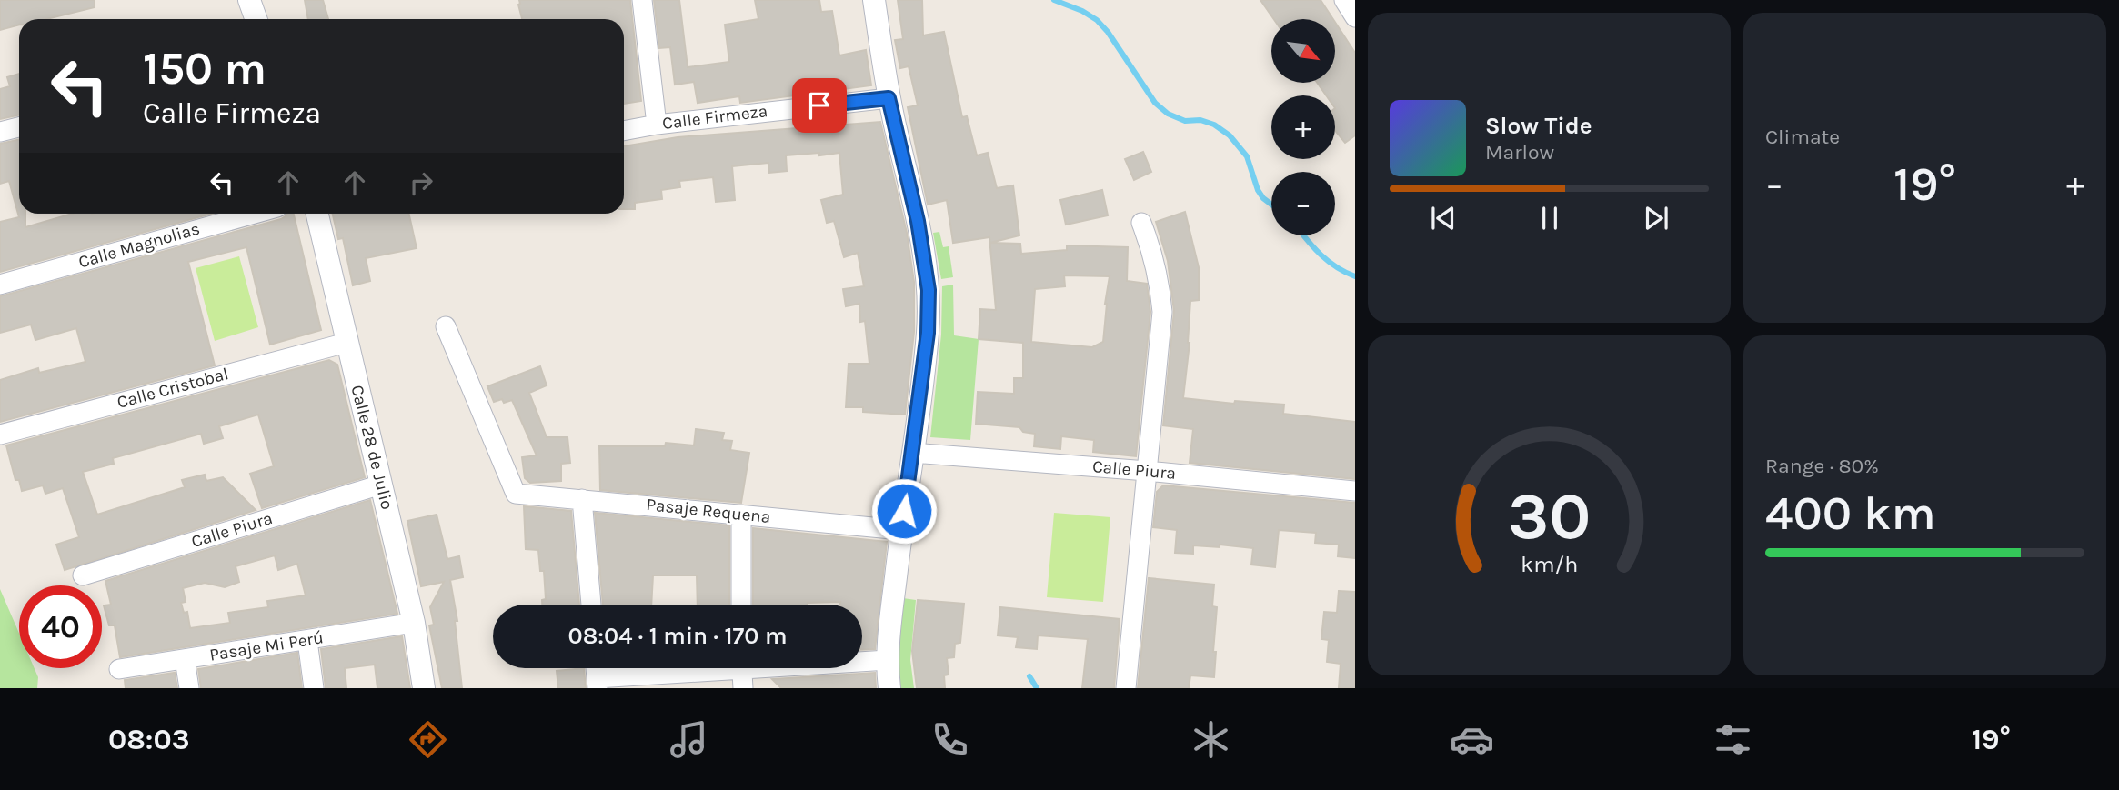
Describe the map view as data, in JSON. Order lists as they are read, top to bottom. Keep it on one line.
{"streets":{"street":["Calle Firmeza","Calle Magnolias","Calle Cristobal","Calle 28 de Julio","Calle Piura","Pasaje Requena","Pasaje Mi Perú"]},"crossings":[["Calle Cristobal","Calle 28 de Julio"],["Calle 28 de Julio","Calle Piura"],["Calle 28 de Julio","Pasaje Mi Perú"]],"north":"bottom right","page":{"tile":["Climate",["Range · 80%","400 km"]],"map_buttons":["+","−"],"turn":["150 m","Calle Firmeza"],"song":["Slow Tide","Marlow"],"heat":["−","19°","+"],"limit":"40","trip":"08:04 · 1 min · 170 m","tabs":["08:03","19°"],"gauge":["30","km/h"]}}
